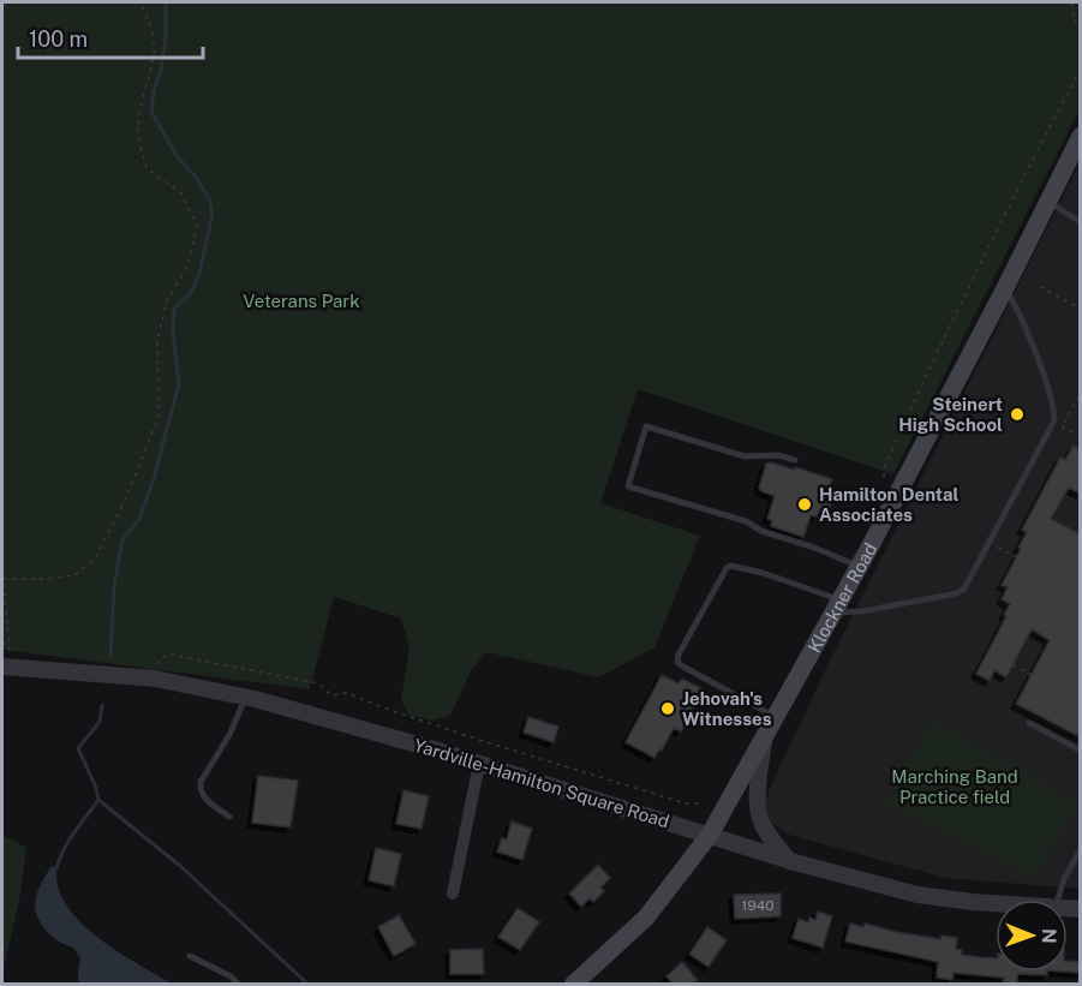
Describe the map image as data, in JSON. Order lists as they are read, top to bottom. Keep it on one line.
{"streets":{"main road":["Klockner Road"],"street":["Yardville-Hamilton Square Road"]},"crossings":[["Klockner Road","Yardville-Hamilton Square Road"]],"parks":["Veterans Park","Marching Band Practice field"],"places":["Steinert High School","Hamilton Dental Associates","Jehovah's Witnesses"],"house_numbers":["1940"],"scale_bar":"100 m","north":"right"}
